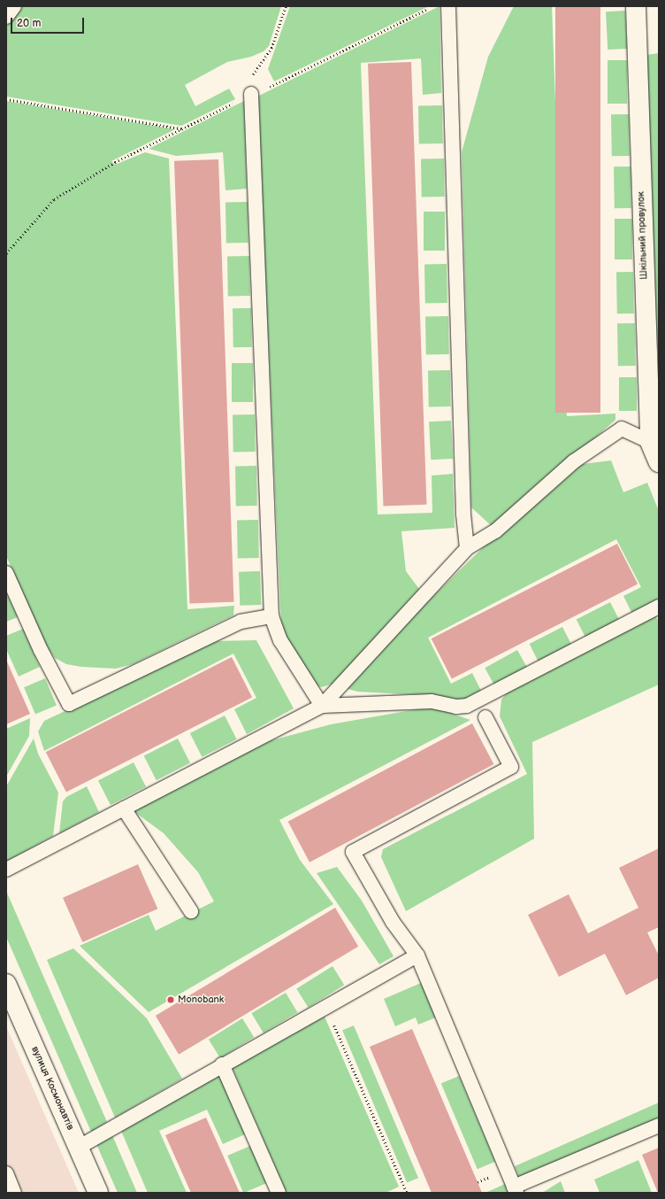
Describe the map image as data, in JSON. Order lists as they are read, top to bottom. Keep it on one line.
{"streets":{"street":["Шкільний провулок","вулиця Космонавтів"]},"places":["Monobank"],"scale_bar":"20 m"}
